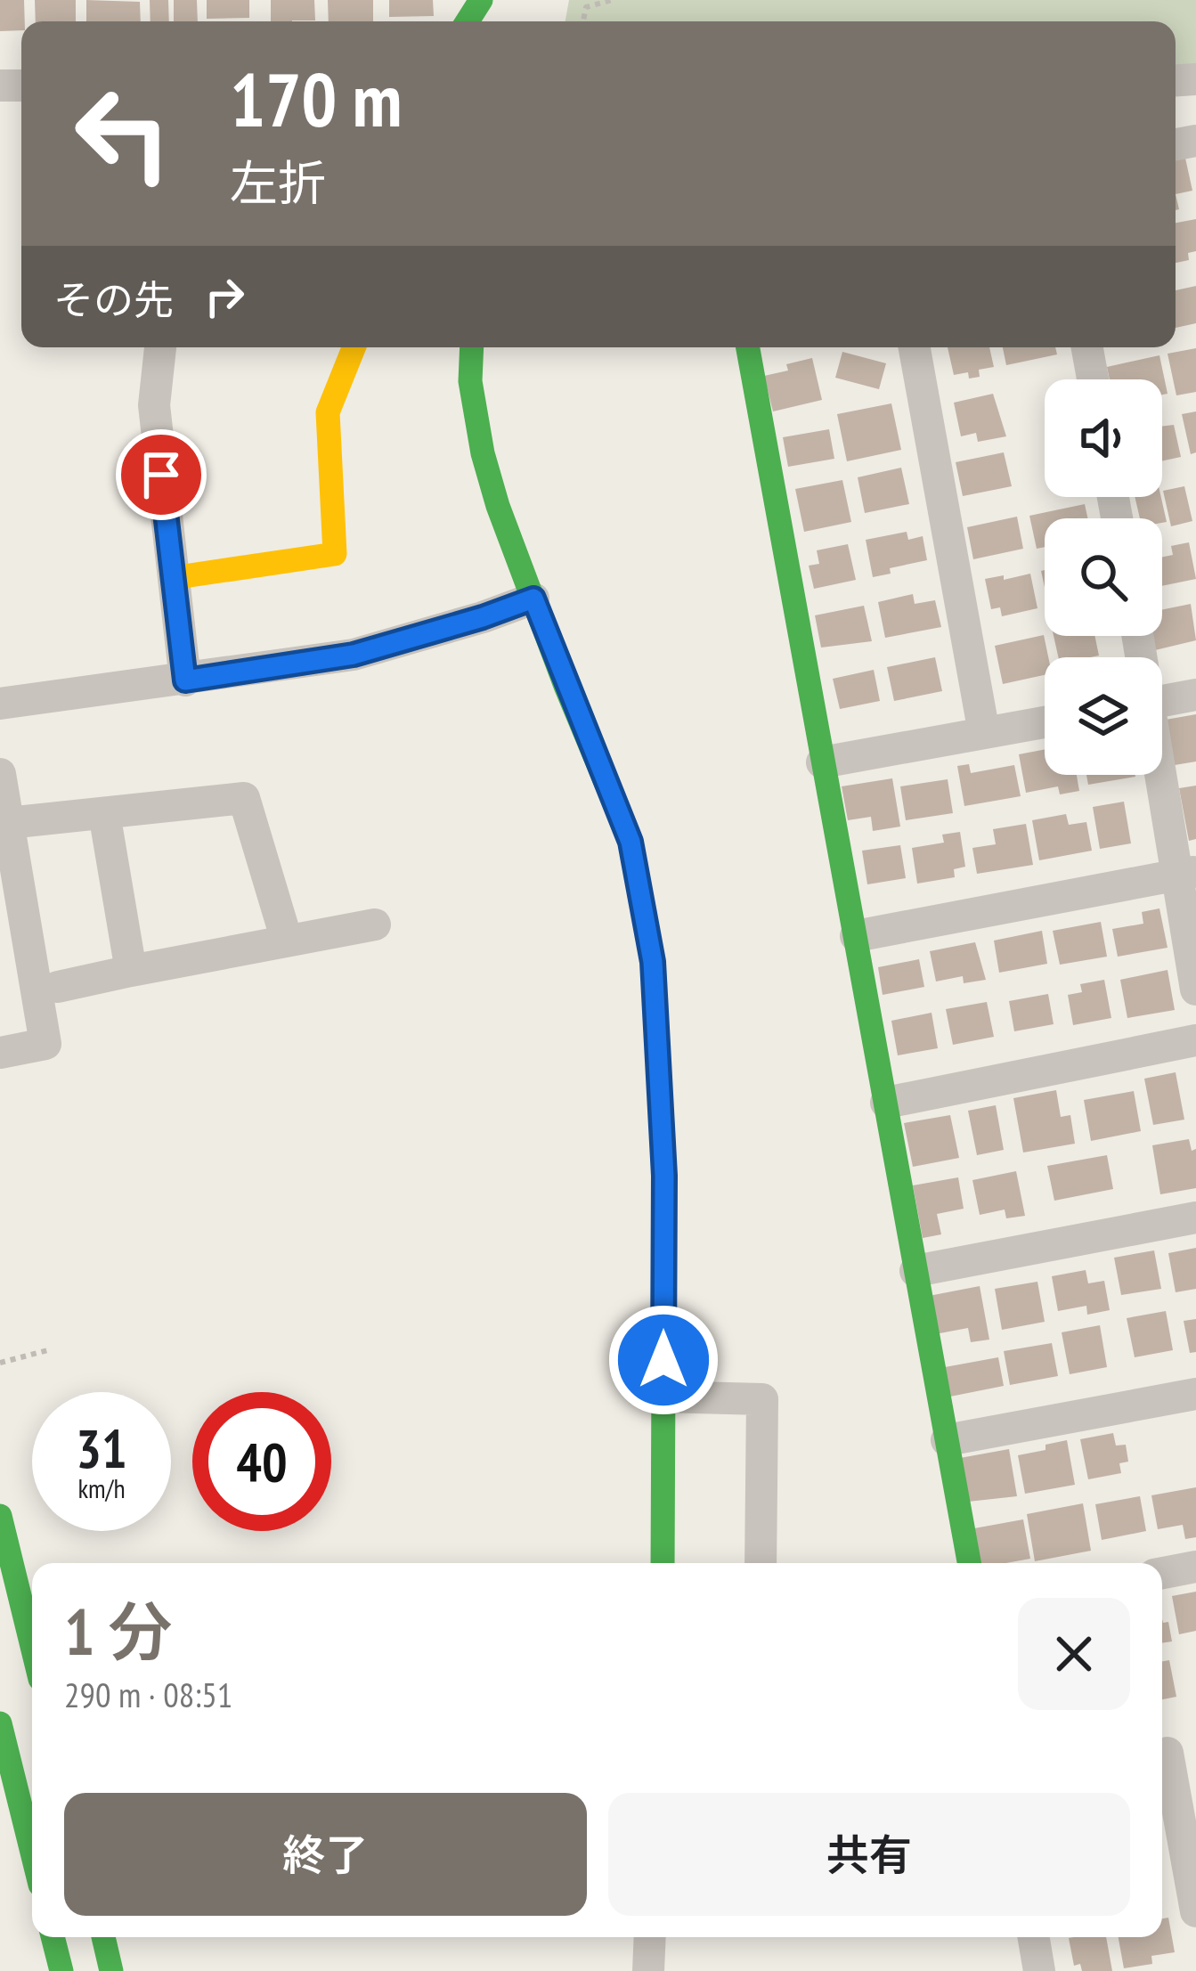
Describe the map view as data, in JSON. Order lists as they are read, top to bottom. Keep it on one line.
{"page":{"turn":["170 m","左折"],"then":"その先","speed":"31 km/h","limit":"40","heading":["1 分","290 m · 08:51"],"buttons":["終了","共有"]}}
